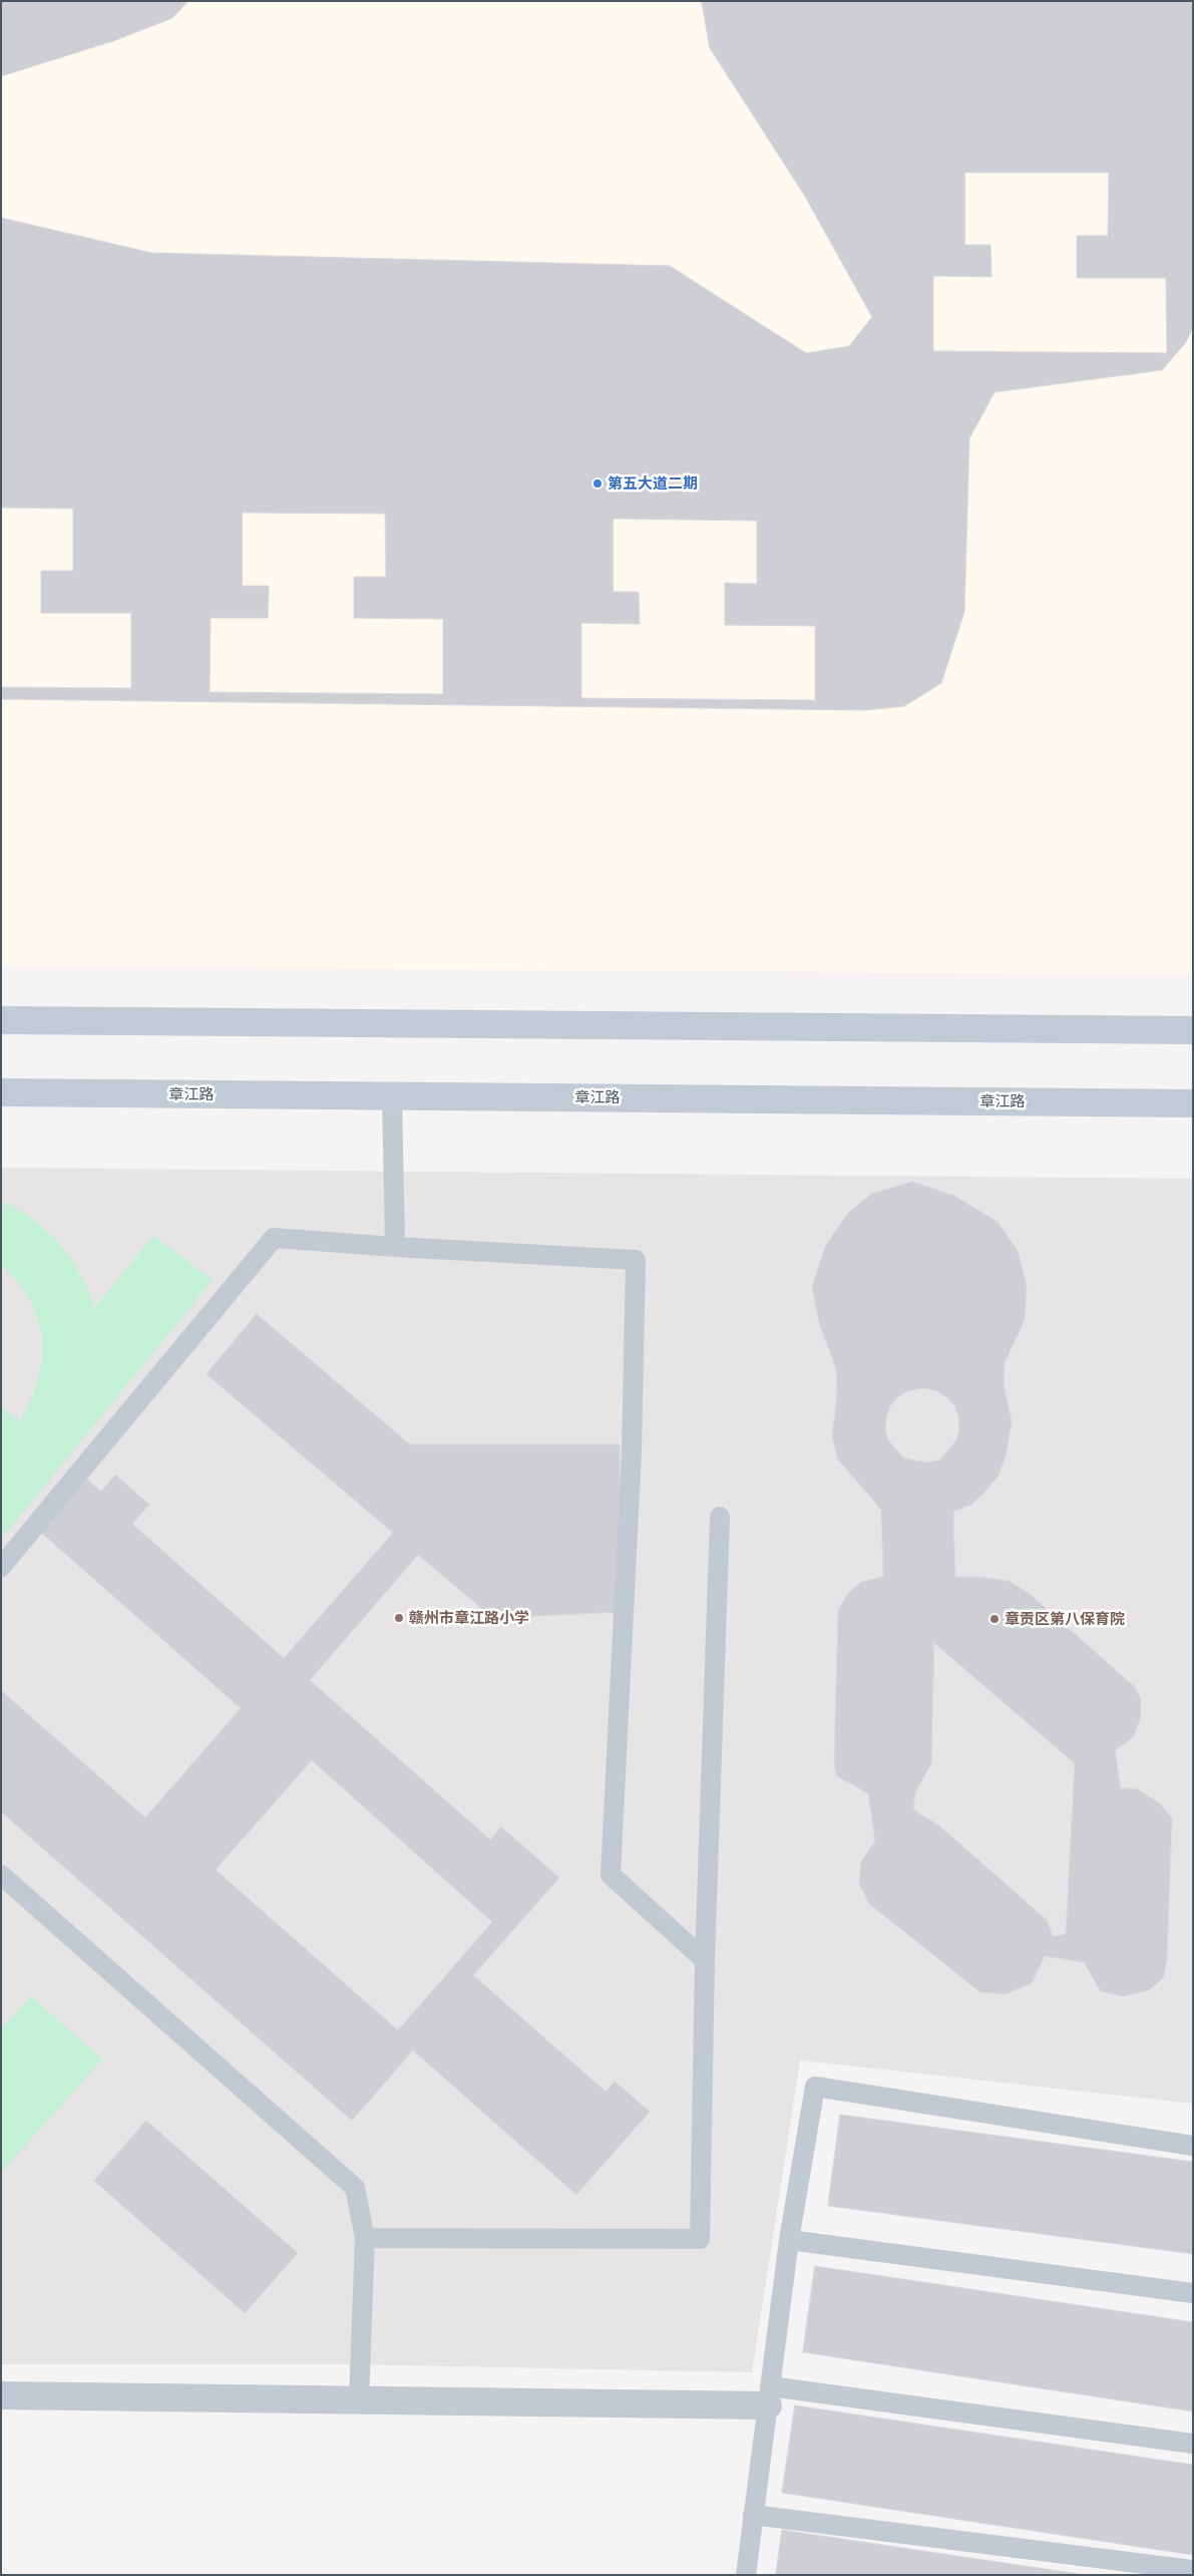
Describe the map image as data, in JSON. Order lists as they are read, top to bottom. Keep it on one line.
{"streets":{"main road":["章江路"]},"places":["第五大道二期","赣州市章江路小学","章贡区第八保育院"]}
